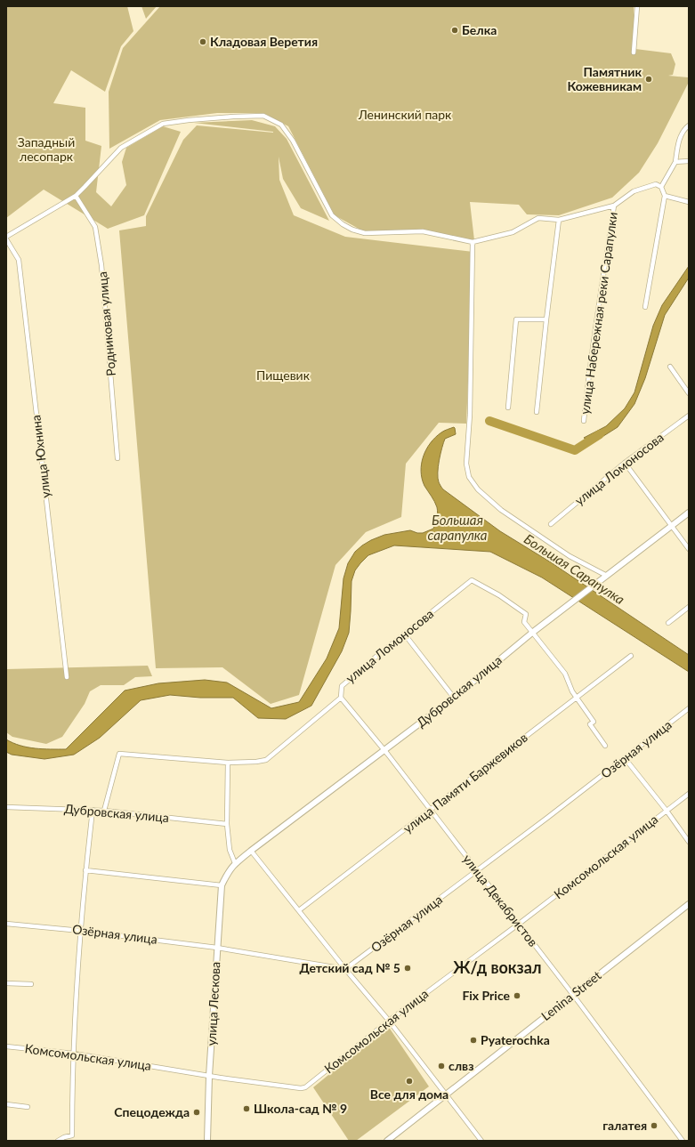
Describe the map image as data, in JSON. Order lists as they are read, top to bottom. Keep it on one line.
{"streets":{"street":["улица Набережная реки Сарапулки","Родниковая улица","улица Юхнина","улица Ломоносова","Дубровская улица","Озёрная улица","улица Памяти Баржевиков","Комсомольская улица","улица Декабристов","Lenina Street","улица Лескова"]},"crossings":[["улица Ломоносова","Дубровская улица"],["улица Ломоносова","улица Декабристов"],["Дубровская улица","улица Декабристов"],["Дубровская улица","улица Лескова"],["Озёрная улица","улица Декабристов"],["Озёрная улица","улица Лескова"],["улица Памяти Баржевиков","улица Декабристов"],["Комсомольская улица","улица Декабристов"],["Комсомольская улица","улица Лескова"],["улица Декабристов","Lenina Street"]],"districts":["Ж/д вокзал"],"water":["Большая сарапулка","Большая Сарапулка"],"parks":["Ленинский парк","Западный лесопарк","Пищевик"],"places":["Белка","Кладовая Веретия","Памятник Кожевникам","Детский сад № 5","Fix Price","Pyaterochka","слвз","Все для дома","Школа-сад № 9","Спецодежда","галатея"]}
